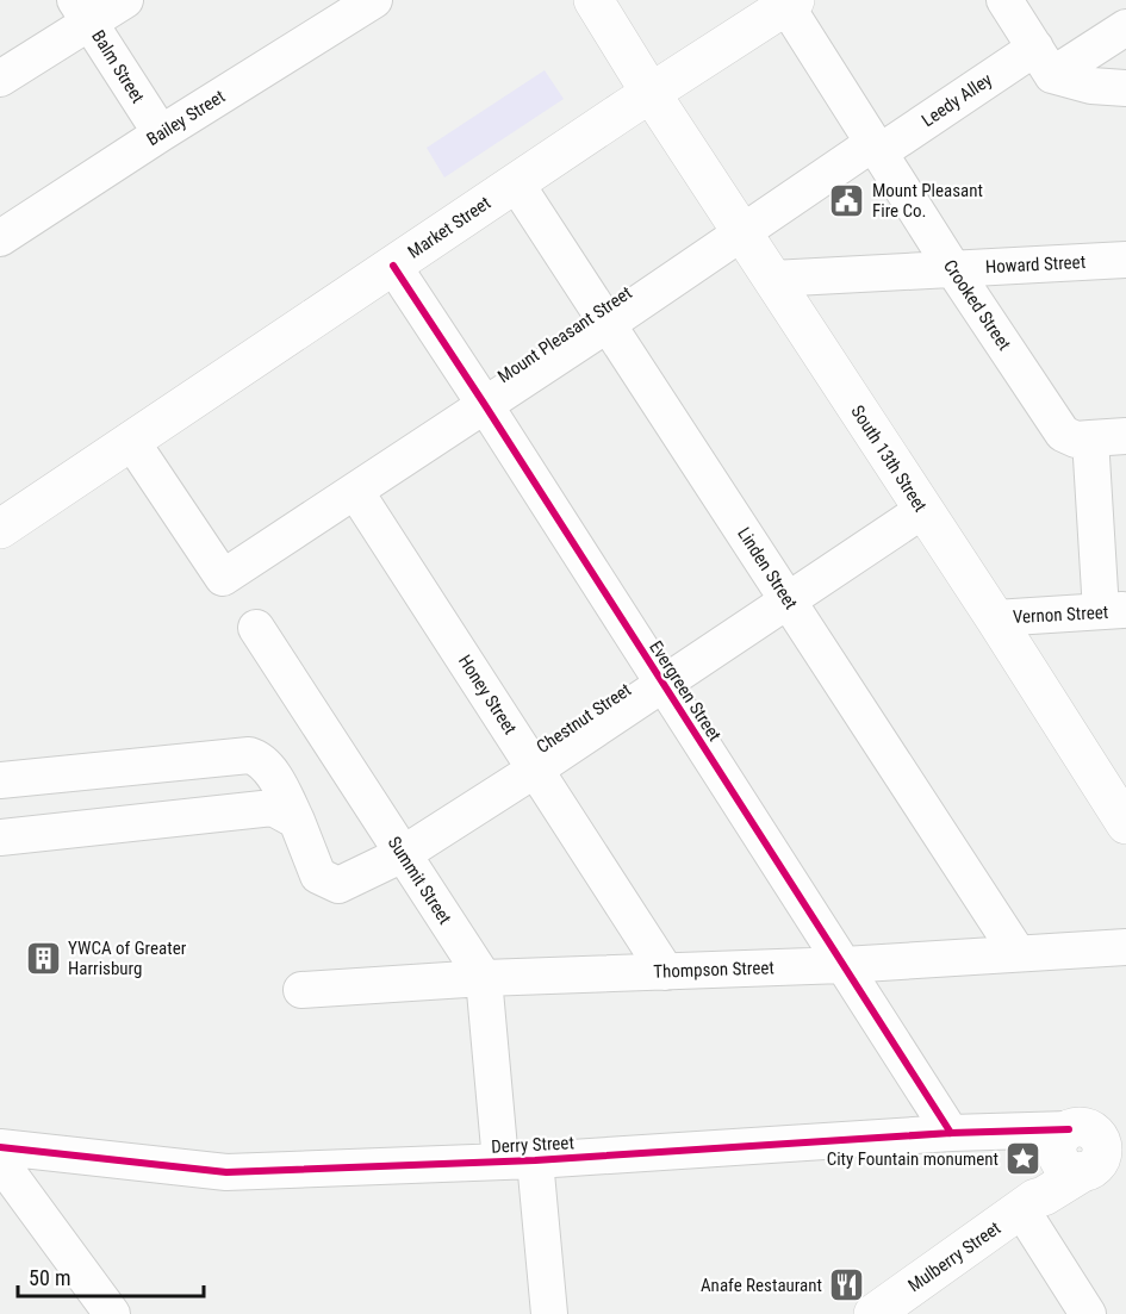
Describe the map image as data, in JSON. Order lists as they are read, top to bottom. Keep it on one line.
{"streets":{"main road":["Market Street","South 13th Street","Mulberry Street"],"street":["Balm Street","Leedy Alley","Bailey Street","Howard Street","Crooked Street","Mount Pleasant Street","Linden Street","Vernon Street","Evergreen Street","Honey Street","Chestnut Street","Summit Street","Thompson Street","Derry Street"]},"crossings":[["Balm Street","Bailey Street"],["Leedy Alley","Crooked Street"],["Leedy Alley","Mount Pleasant Street"],["Leedy Alley","South 13th Street"],["Market Street","Crooked Street"],["Market Street","Mount Pleasant Street"],["Market Street","South 13th Street"],["Market Street","Linden Street"],["Market Street","Evergreen Street"],["Howard Street","Crooked Street"],["Howard Street","South 13th Street"],["Mount Pleasant Street","South 13th Street"],["Mount Pleasant Street","Linden Street"],["Mount Pleasant Street","Evergreen Street"],["Mount Pleasant Street","Honey Street"],["South 13th Street","Vernon Street"],["South 13th Street","Chestnut Street"],["Linden Street","Chestnut Street"],["Linden Street","Thompson Street"],["Evergreen Street","Chestnut Street"],["Evergreen Street","Thompson Street"],["Evergreen Street","Derry Street"],["Honey Street","Chestnut Street"],["Honey Street","Thompson Street"],["Chestnut Street","Summit Street"],["Summit Street","Thompson Street"],["Summit Street","Derry Street"],["Derry Street","Mulberry Street"]],"places":{"public building":["Mount Pleasant Fire Co."],"building":["YWCA of Greater Harrisburg"],"place":["City Fountain monument"],"restaurant":["Anafe Restaurant"]},"scale_bar":"50 m"}
